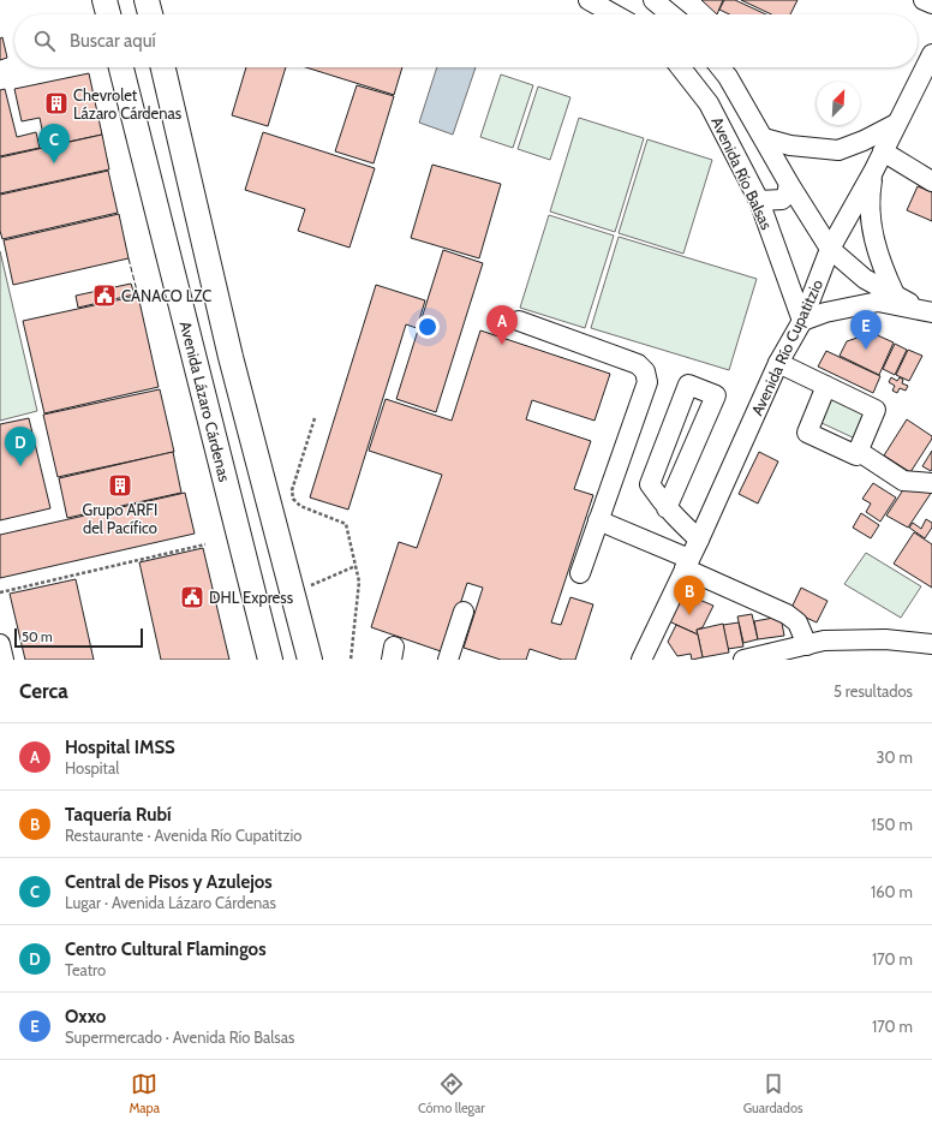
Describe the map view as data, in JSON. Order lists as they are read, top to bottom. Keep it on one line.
{"streets":{"main road":["Avenida Lázaro Cárdenas"],"street":["Avenida Río Balsas","Avenida Río Cupatitzio"]},"crossings":[["Avenida Río Balsas","Avenida Río Cupatitzio"]],"places":{"building":["Chevrolet Lázaro Cárdenas","Grupo ARFI del Pacífico"],"public building":["CANACO LZC","DHL Express"]},"scale_bar":"50 m","north":"top right","page":{"search":"Buscar aquí","pins":["C","A","E","D","B"],"scale":"50 m","heading":["Cerca","5 resultados"],"list":[{"mark":"A","name":"Hospital IMSS","note":"Hospital","value":"30 m"},{"mark":"B","name":"Taquería Rubí","note":"Restaurante · Avenida Río Cupatitzio","value":"150 m"},{"mark":"C","name":"Central de Pisos y Azulejos","note":"Lugar · Avenida Lázaro Cárdenas","value":"160 m"},{"mark":"D","name":"Centro Cultural Flamingos","note":"Teatro","value":"170 m"},{"mark":"E","name":"Oxxo","note":"Supermercado · Avenida Río Balsas","value":"170 m"}],"nav":["Mapa","Cómo llegar","Guardados"]}}
